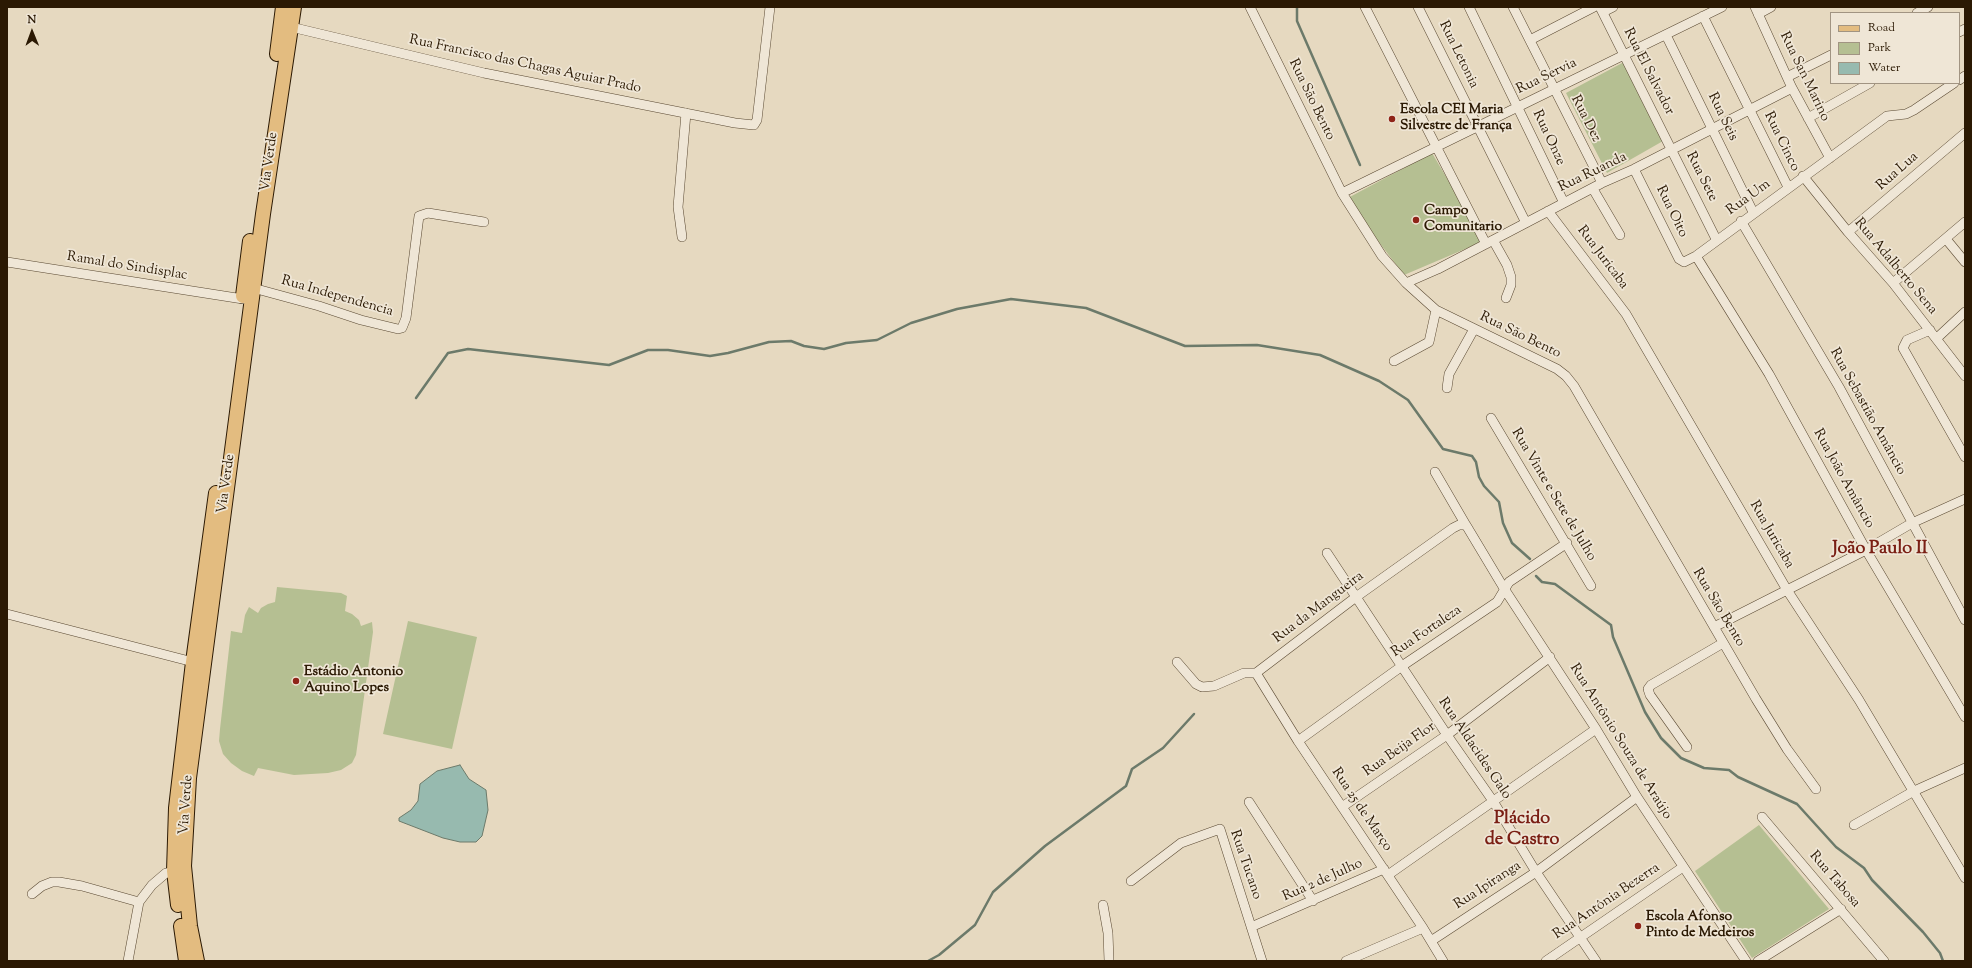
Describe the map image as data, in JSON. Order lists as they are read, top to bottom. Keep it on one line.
{"streets":{"main road":["Via Verde"],"street":["Rua Letonia","Rua Francisco das Chagas Aguiar Prado","Rua El Salvador","Rua Servia","Rua San Marino","Rua São Bento","Rua Seis","Rua Dez","Rua Onze","Rua Cinco","Rua Lua","Rua Ruanda","Rua Sete","Rua Um","Rua Oito","Rua Juricaba","Ramal do Sindisplac","Rua Adalberto Sena","Rua Independencia","Rua Sebastião Amâncio","Rua João Amâncio","Rua Vinte e Sete de Julho","Rua da Mangueira","Rua Fortaleza","Rua Antônio Souza de Araújo","Rua Aldacides Galo","Rua Beija Flor","Rua 25 de Março","Rua Tucano","Rua Tabosa","Rua 2 de Julho","Rua Ipiranga","Rua Antônia Bezerra"]},"crossings":[["Rua Letonia","Rua Servia"],["Rua Letonia","Rua Ruanda"],["Rua Francisco das Chagas Aguiar Prado","Via Verde"],["Rua El Salvador","Rua Servia"],["Rua El Salvador","Rua Ruanda"],["Rua El Salvador","Rua Sete"],["Rua Servia","Rua São Bento"],["Rua Servia","Rua Seis"],["Rua Servia","Rua Dez"],["Rua Servia","Rua Onze"],["Rua Servia","Rua Cinco"],["Rua San Marino","Rua Ruanda"],["Rua San Marino","Rua Um"],["Rua São Bento","Rua Ruanda"],["Rua Seis","Rua Ruanda"],["Rua Seis","Rua Um"],["Rua Dez","Rua Ruanda"],["Rua Onze","Rua Ruanda"],["Rua Cinco","Rua Ruanda"],["Rua Cinco","Rua Um"],["Via Verde","Ramal do Sindisplac"],["Via Verde","Rua Independencia"],["Rua Lua","Rua Adalberto Sena"],["Rua Ruanda","Rua Sete"],["Rua Ruanda","Rua Oito"],["Rua Ruanda","Rua Juricaba"],["Rua Sete","Rua Um"],["Rua Um","Rua Oito"],["Rua Um","Rua Adalberto Sena"],["Rua Um","Rua Sebastião Amâncio"],["Rua Um","Rua João Amâncio"],["Rua Vinte e Sete de Julho","Rua Fortaleza"],["Rua da Mangueira","Rua Antônio Souza de Araújo"],["Rua da Mangueira","Rua Aldacides Galo"],["Rua da Mangueira","Rua 25 de Março"],["Rua Fortaleza","Rua Antônio Souza de Araújo"],["Rua Fortaleza","Rua Aldacides Galo"],["Rua Fortaleza","Rua 25 de Março"],["Rua Antônio Souza de Araújo","Rua Beija Flor"],["Rua Antônio Souza de Araújo","Rua 2 de Julho"],["Rua Antônio Souza de Araújo","Rua Ipiranga"],["Rua Antônio Souza de Araújo","Rua Antônia Bezerra"],["Rua Aldacides Galo","Rua Beija Flor"],["Rua Aldacides Galo","Rua 2 de Julho"],["Rua Aldacides Galo","Rua Ipiranga"],["Rua Aldacides Galo","Rua Antônia Bezerra"],["Rua Beija Flor","Rua 25 de Março"],["Rua 25 de Março","Rua 2 de Julho"],["Rua 25 de Março","Rua Ipiranga"],["Rua Tucano","Rua 2 de Julho"]],"districts":["João Paulo II","Plácido de Castro"],"places":["Escola CEI Maria Silvestre de França","Campo Comunitario","Estádio Antonio Aquino Lopes","Escola Afonso Pinto de Medeiros"],"legend":["Road","Park","Water"],"north":"top"}
